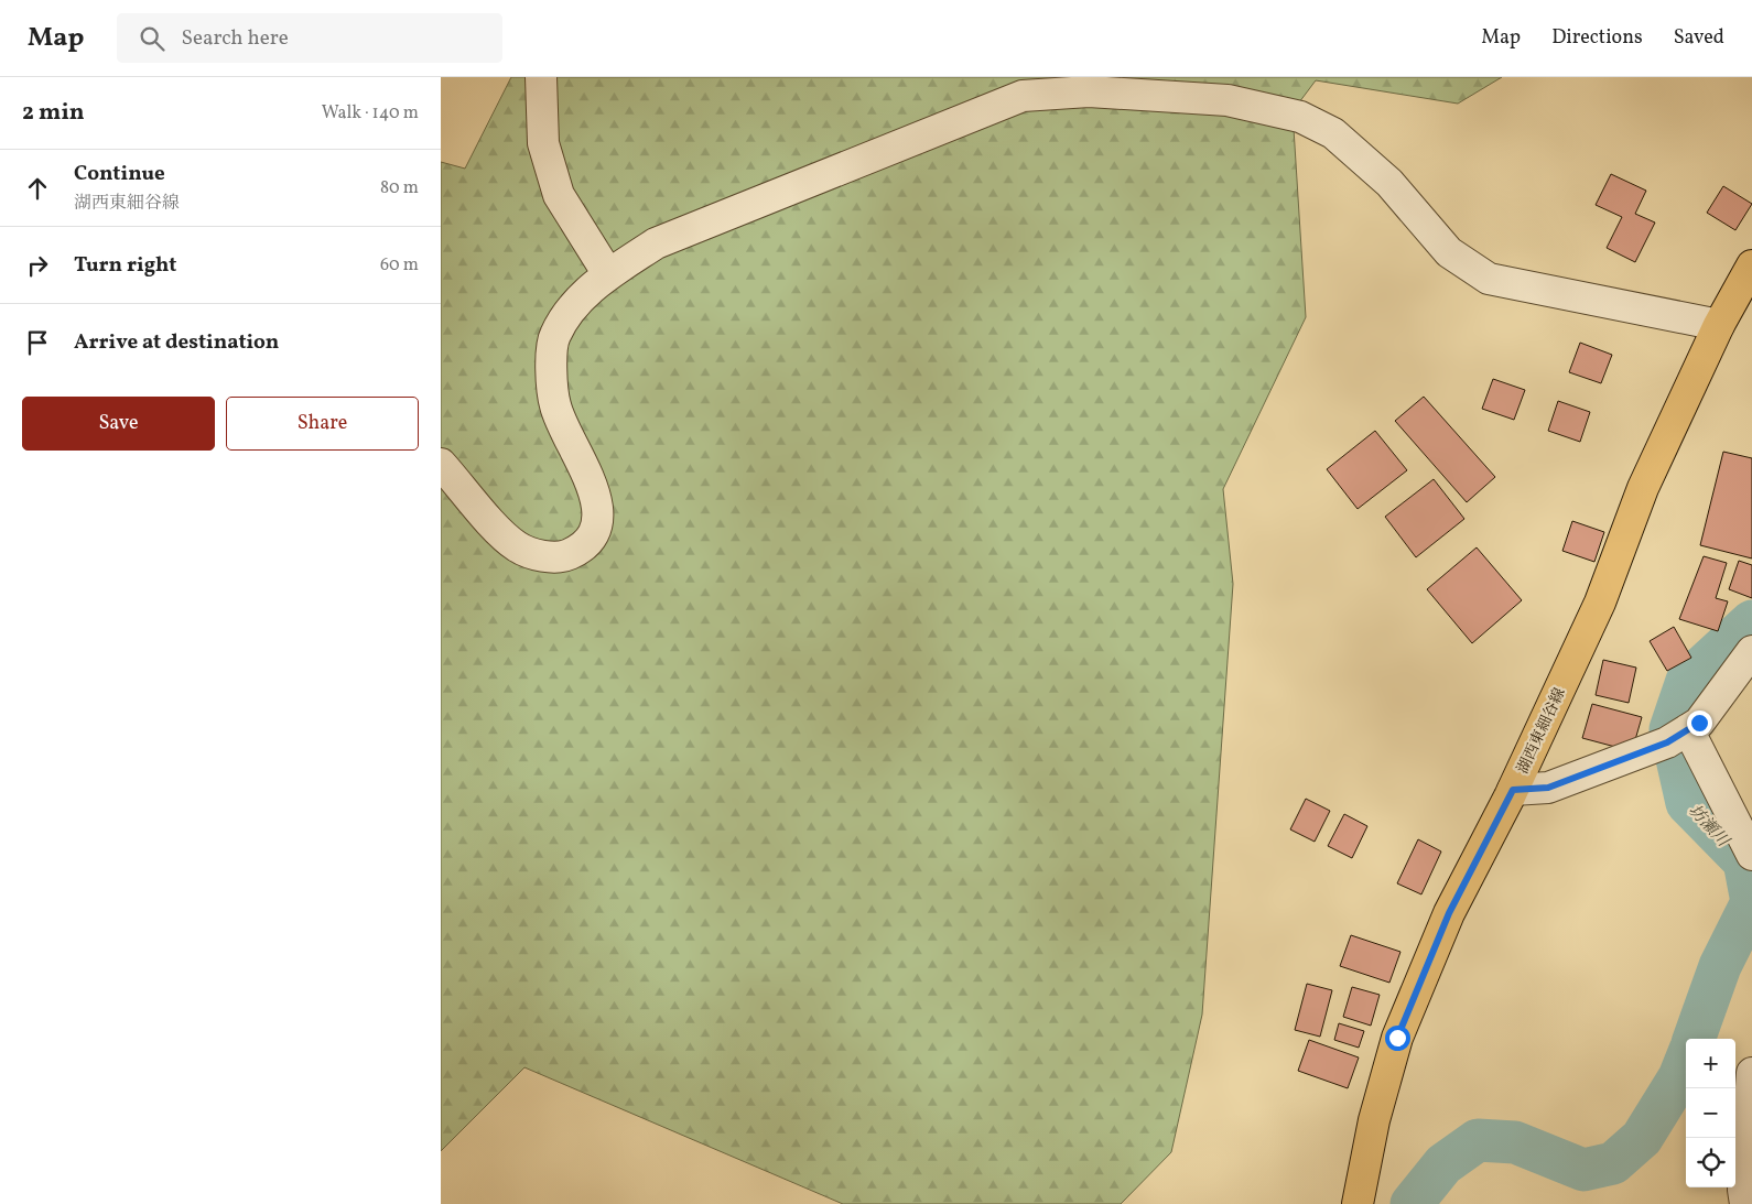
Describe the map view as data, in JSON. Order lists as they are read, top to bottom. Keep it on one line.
{"streets":{"main road":["湖西東細谷線"]},"water":["坊瀬川"],"page":{"header":"Map","search":"Search here","nav":["Map","Directions","Saved"],"heading":["2 min","Walk · 140 m"],"list":[["Continue","湖西東細谷線","80 m"],["Turn right","60 m"],"Arrive at destination"],"buttons":["Save","Share"],"map_buttons":["+","−"]}}
